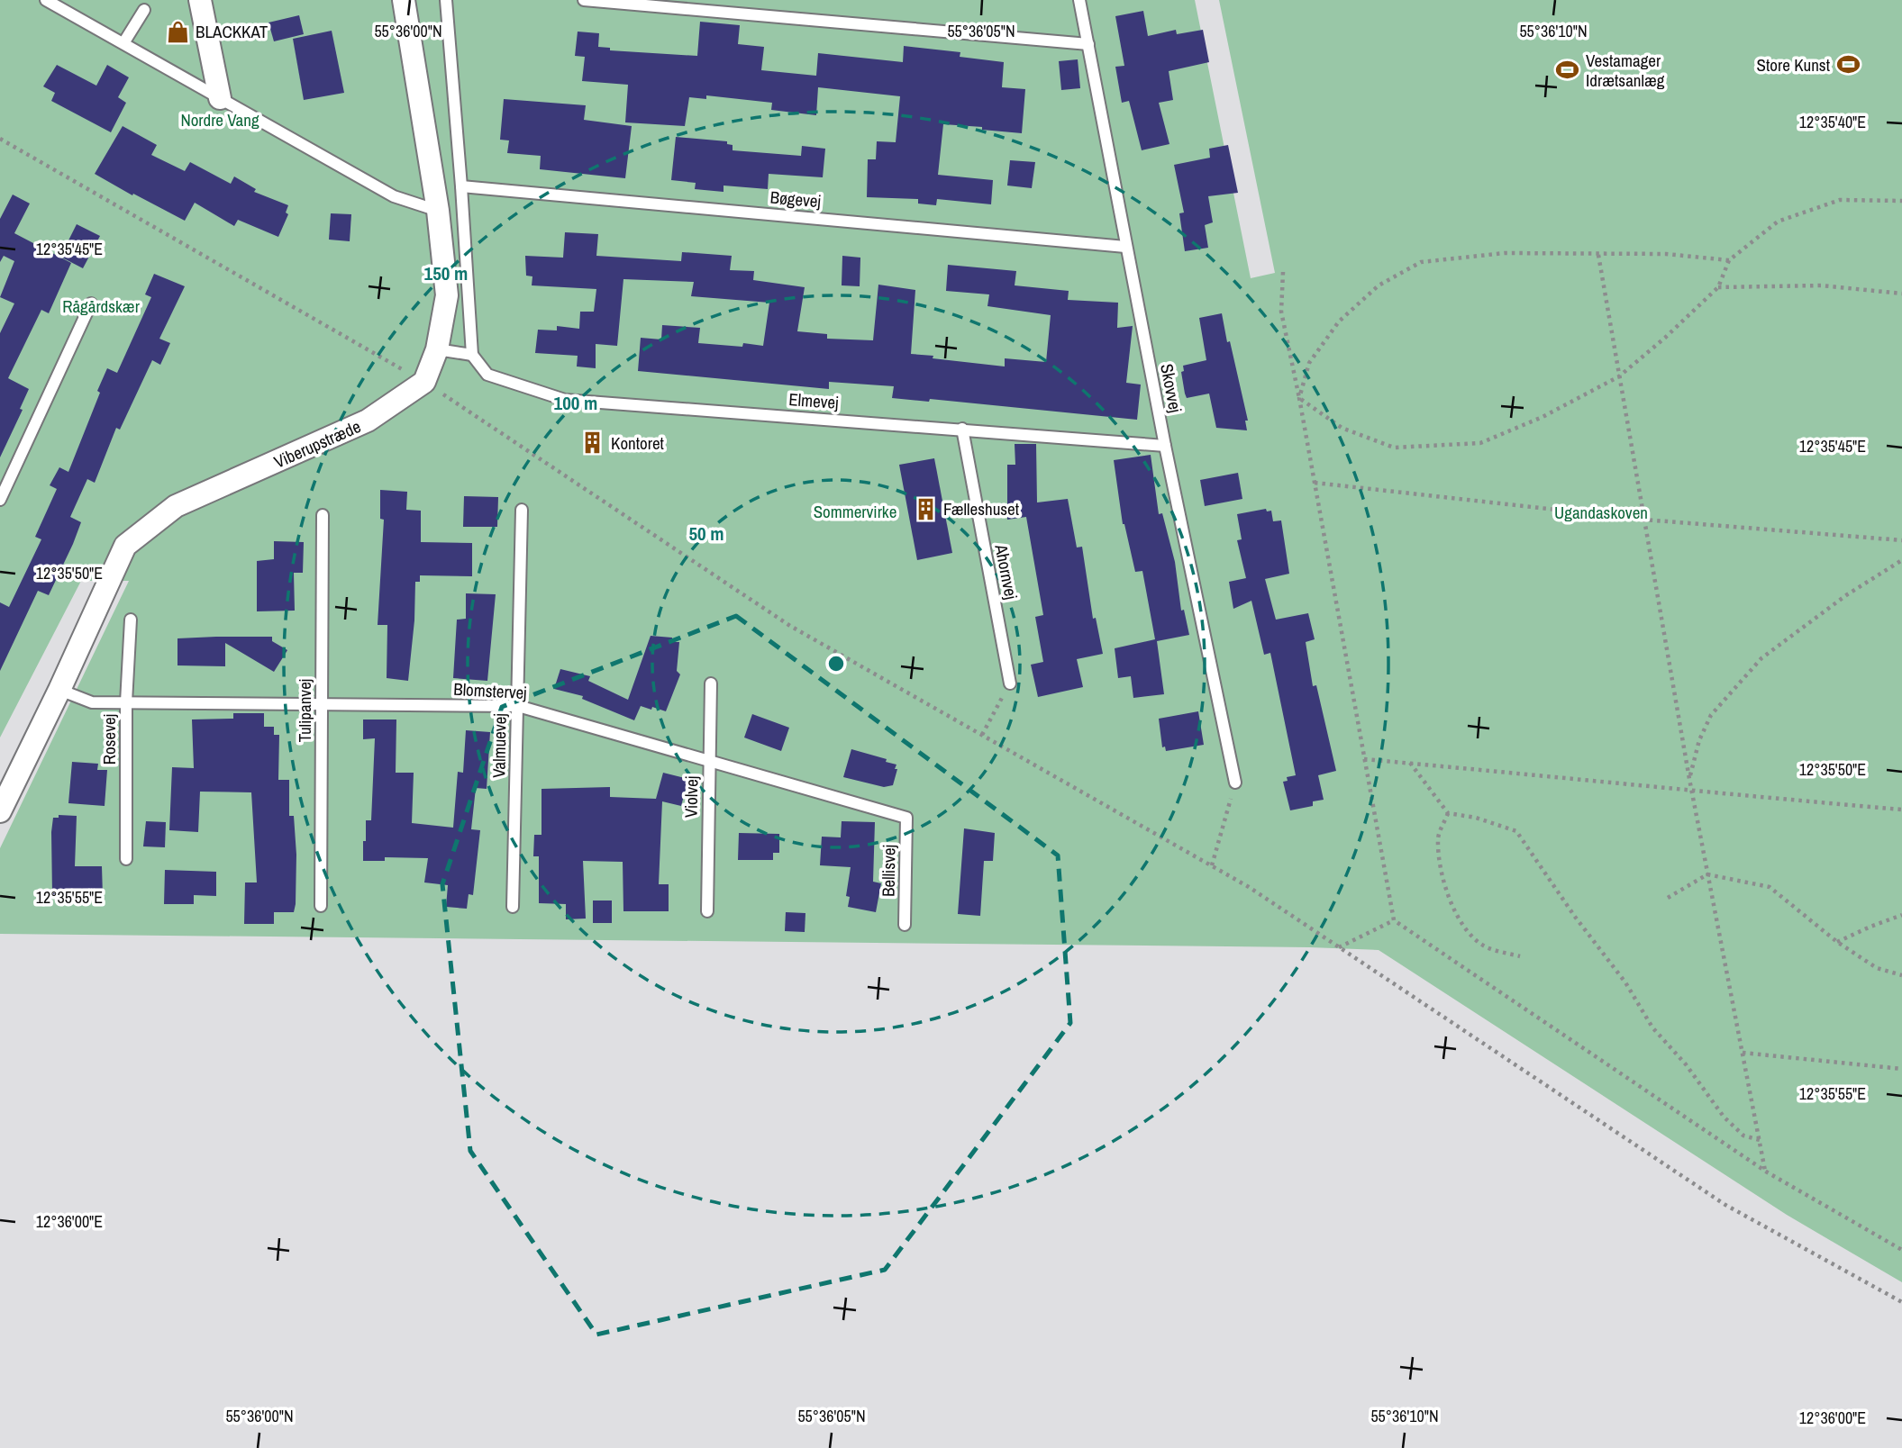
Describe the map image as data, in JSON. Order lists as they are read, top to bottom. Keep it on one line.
{"streets":{"street":["Viberupstræde"],"lane":["Bøgevej","Skovvej","Elmevej","Ahornvej","Blomstervej","Tulipanvej","Rosevej","Valmuevej","Violvej","Bellisvej"]},"crossings":[["Bøgevej","Skovvej"],["Skovvej","Elmevej"],["Elmevej","Ahornvej"],["Viberupstræde","Blomstervej"],["Blomstervej","Tulipanvej"],["Blomstervej","Rosevej"],["Blomstervej","Valmuevej"],["Blomstervej","Violvej"],["Blomstervej","Bellisvej"]],"parks":["Nordre Vang","Rågårdskær","Sommervirke","Ugandaskoven"],"places":{"shop":["BLACKKAT"],"sports":["Store Kunst","Vestamager Idrætsanlæg"],"building":["Kontoret","Fælleshuset"]},"coordinates":["55°36'00\"N","55°36'05\"N","55°36'10\"N","12°35'40\"E","12°35'45\"E","12°35'50\"E","12°35'55\"E","12°36'00\"E"],"rings":["150 m","100 m","50 m"]}
